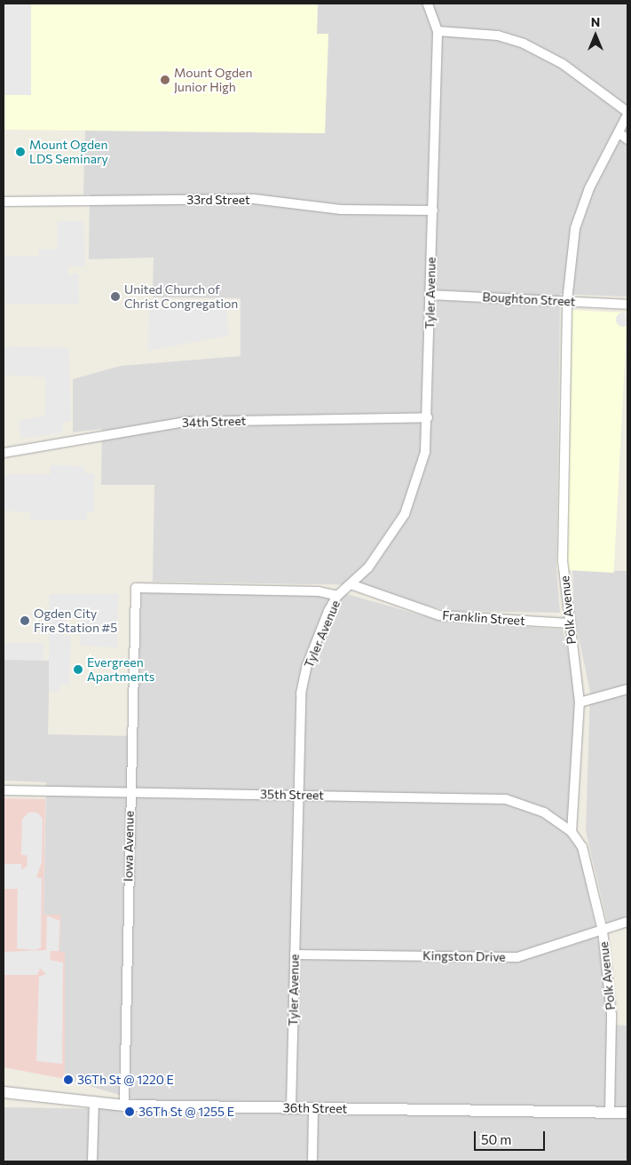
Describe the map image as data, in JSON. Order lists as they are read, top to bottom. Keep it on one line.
{"streets":{"street":["33rd Street","Tyler Avenue","Boughton Street","34th Street","Polk Avenue","Franklin Street","35th Street","Iowa Avenue","Kingston Drive","36th Street"]},"crossings":[["33rd Street","Tyler Avenue"],["Tyler Avenue","Boughton Street"],["Tyler Avenue","34th Street"],["Tyler Avenue","Franklin Street"],["Tyler Avenue","35th Street"],["Tyler Avenue","Iowa Avenue"],["Tyler Avenue","Kingston Drive"],["Tyler Avenue","36th Street"],["Boughton Street","Polk Avenue"],["Polk Avenue","Franklin Street"],["Polk Avenue","35th Street"],["Polk Avenue","Kingston Drive"],["Polk Avenue","36th Street"],["35th Street","Iowa Avenue"],["Iowa Avenue","36th Street"]],"places":["Mount Ogden Junior High","Mount Ogden LDS Seminary","United Church of Christ Congregation","Ogden City Fire Station #5","Evergreen Apartments","36Th St @ 1220 E","36Th St @ 1255 E"],"scale_bar":"50 m","north":"top"}
